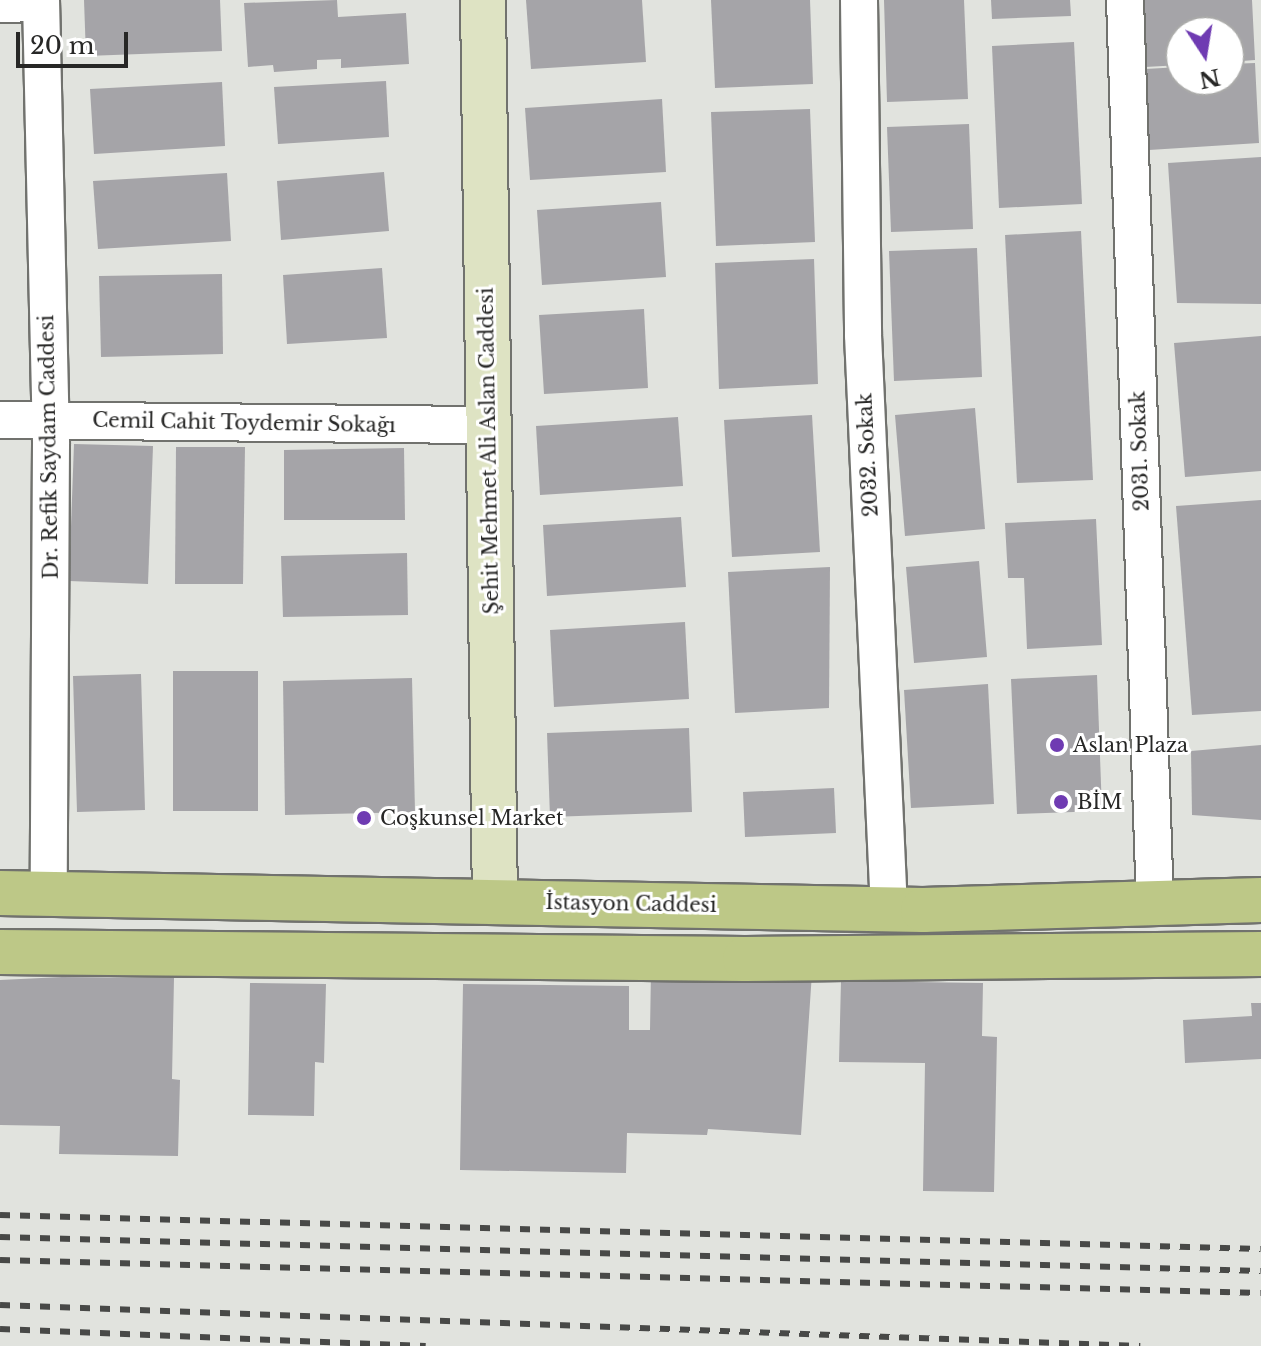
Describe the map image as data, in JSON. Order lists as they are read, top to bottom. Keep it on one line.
{"streets":{"main road":["İstasyon Caddesi"],"street":["Cemil Cahit Toydemir Sokağı","Dr. Refik Saydam Caddesi","Şehit Mehmet Ali Aslan Caddesi","2031. Sokak","2032. Sokak"]},"crossings":[["Cemil Cahit Toydemir Sokağı","Dr. Refik Saydam Caddesi"],["Cemil Cahit Toydemir Sokağı","Şehit Mehmet Ali Aslan Caddesi"],["Dr. Refik Saydam Caddesi","İstasyon Caddesi"],["Şehit Mehmet Ali Aslan Caddesi","İstasyon Caddesi"],["2031. Sokak","İstasyon Caddesi"],["2032. Sokak","İstasyon Caddesi"]],"places":["Aslan Plaza","BİM","Coşkunsel Market"],"scale_bar":"20 m","north":"bottom"}
